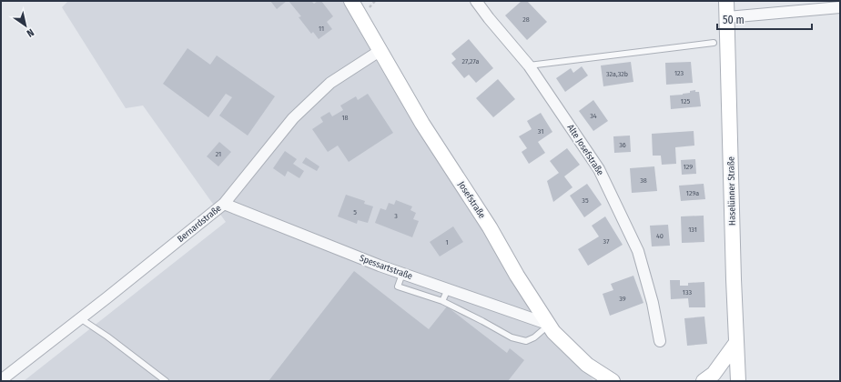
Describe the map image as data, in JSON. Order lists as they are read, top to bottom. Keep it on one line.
{"streets":{"street":["Alte Josefstraße","Haselünner Straße","Josefstraße","Bernardstraße","Spessartstraße"]},"crossings":[["Josefstraße","Bernardstraße"],["Josefstraße","Spessartstraße"],["Bernardstraße","Spessartstraße"]],"house_numbers":["28","11","27,27a","123","32a,32b","125","34","18","31","36","21","129","38","129a","35","5","3","131","40","37","1","133","39"],"scale_bar":"50 m","north":"bottom right"}
